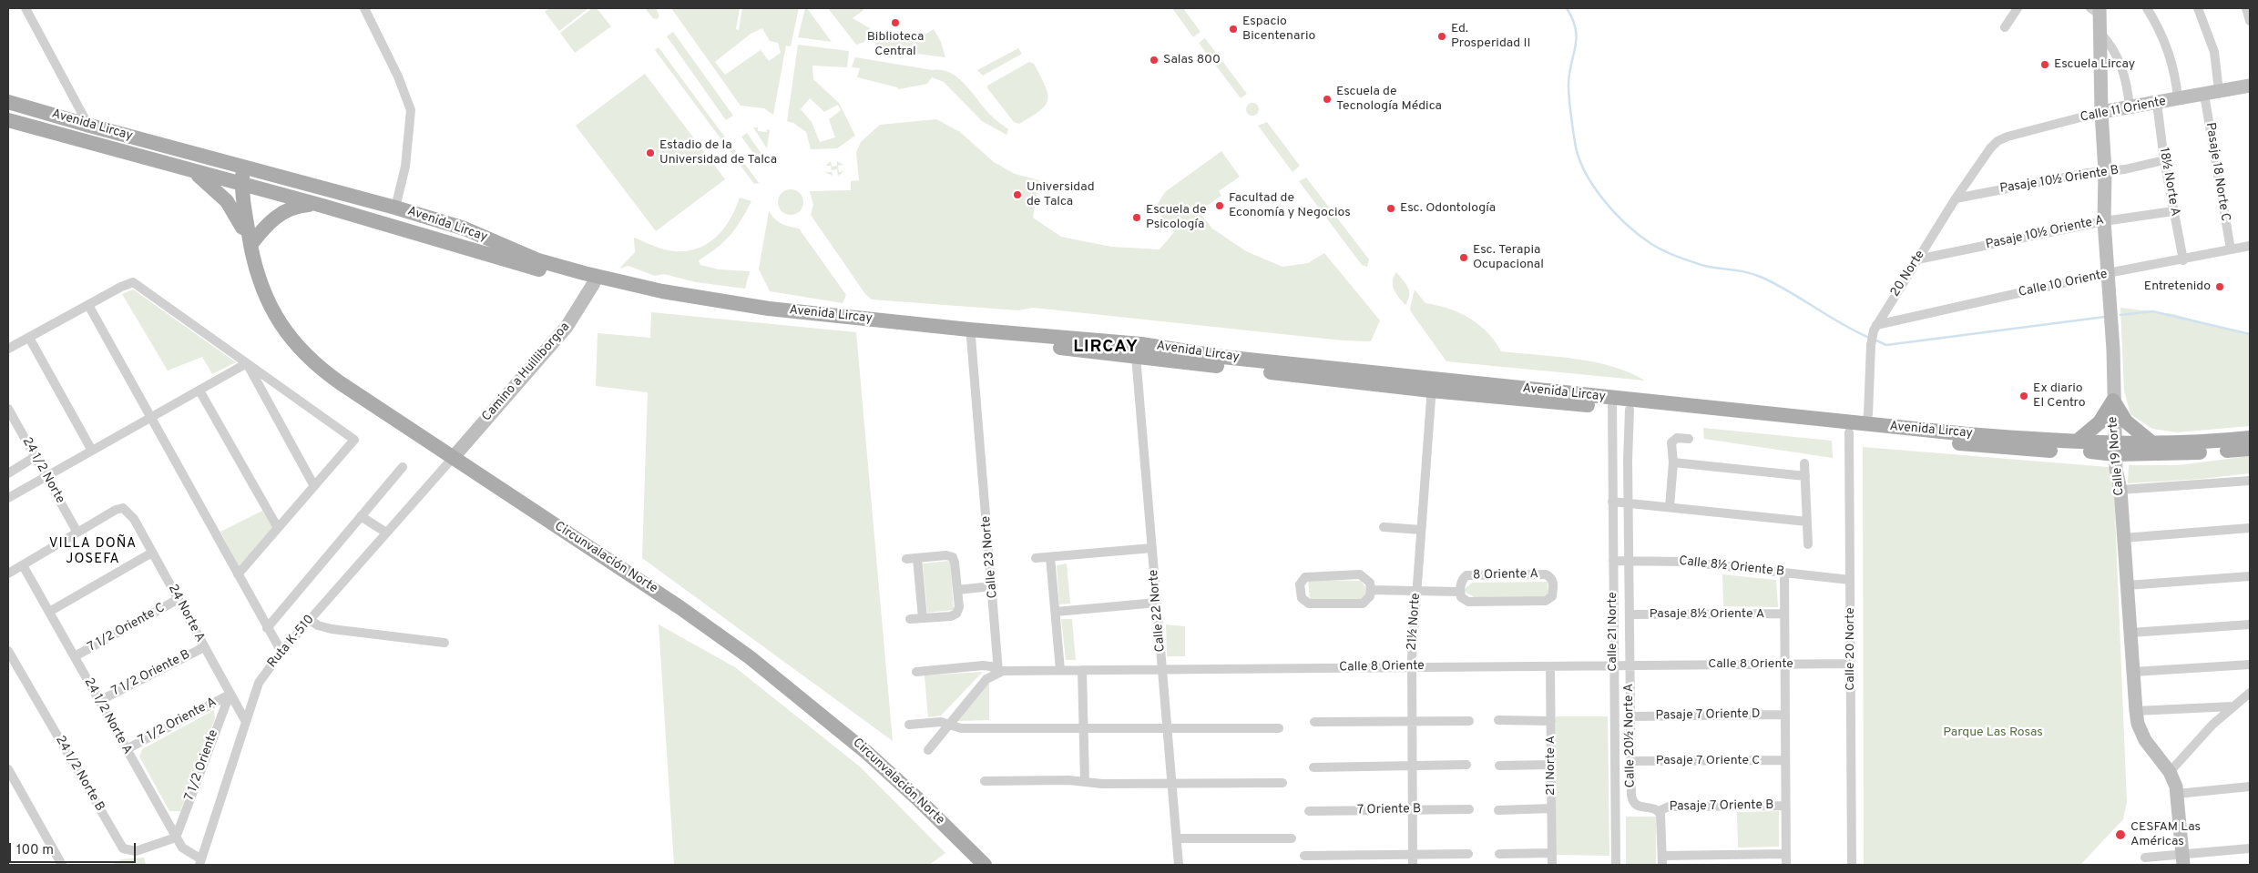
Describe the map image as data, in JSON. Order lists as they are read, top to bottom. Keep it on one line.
{"streets":{"main road":["Avenida Lircay","Circunvalación Norte"],"street":["Calle 11 Oriente","Pasaje 18 Norte C","Pasaje 10½ Oriente B","18½ Norte A","Pasaje 10½ Oriente A","20 Norte","Calle 10 Oriente","Camino a Huilliborgoa","Calle 19 Norte","24 1/2 Norte","Calle 23 Norte","Calle 8½ Oriente B","8 Oriente A","Calle 22 Norte","24 Norte A","Pasaje 8½ Oriente A","21½ Norte","7 1/2 Oriente C","Calle 21 Norte","Ruta K-510","Calle 20 Norte","Calle 8 Oriente","7 1/2 Oriente B","Pasaje 7 Oriente D","24 1/2 Norte A","7 1/2 Oriente A","Calle 20½ Norte A","Pasaje 7 Oriente C","7 1/2 Oriente","21 Norte A","24 1/2 Norte B","Pasaje 7 Oriente B","7 Oriente B"]},"crossings":[["Calle 11 Oriente","Pasaje 18 Norte C"],["Calle 11 Oriente","18½ Norte A"],["Calle 11 Oriente","20 Norte"],["Calle 11 Oriente","Calle 19 Norte"],["Avenida Lircay","20 Norte"],["Avenida Lircay","Camino a Huilliborgoa"],["Avenida Lircay","Calle 19 Norte"],["Avenida Lircay","Calle 23 Norte"],["Avenida Lircay","Circunvalación Norte"],["Avenida Lircay","Calle 22 Norte"],["Avenida Lircay","21½ Norte"],["Avenida Lircay","Calle 21 Norte"],["Avenida Lircay","Calle 20 Norte"],["Pasaje 18 Norte C","Calle 10 Oriente"],["Pasaje 10½ Oriente B","18½ Norte A"],["Pasaje 10½ Oriente B","20 Norte"],["Pasaje 10½ Oriente B","Calle 19 Norte"],["18½ Norte A","Pasaje 10½ Oriente A"],["18½ Norte A","Calle 10 Oriente"],["Pasaje 10½ Oriente A","20 Norte"],["Pasaje 10½ Oriente A","Calle 19 Norte"],["20 Norte","Calle 10 Oriente"],["Calle 10 Oriente","Calle 19 Norte"],["Camino a Huilliborgoa","Circunvalación Norte"],["Camino a Huilliborgoa","Ruta K-510"],["24 1/2 Norte","24 Norte A"],["Calle 23 Norte","Calle 8 Oriente"],["Circunvalación Norte","Ruta K-510"],["Calle 8½ Oriente B","Calle 21 Norte"],["Calle 8½ Oriente B","Calle 20 Norte"],["8 Oriente A","21½ Norte"],["Calle 22 Norte","Calle 8 Oriente"],["24 Norte A","7 1/2 Oriente C"],["24 Norte A","Ruta K-510"],["24 Norte A","7 1/2 Oriente B"],["24 Norte A","7 1/2 Oriente A"],["24 Norte A","7 1/2 Oriente"],["Pasaje 8½ Oriente A","Calle 21 Norte"],["21½ Norte","Calle 8 Oriente"],["21½ Norte","7 Oriente B"],["7 1/2 Oriente C","24 1/2 Norte A"],["Calle 21 Norte","Calle 8 Oriente"],["Calle 21 Norte","Calle 20½ Norte A"],["Ruta K-510","24 1/2 Norte A"],["Calle 20 Norte","Calle 8 Oriente"],["Calle 8 Oriente","Calle 20½ Norte A"],["Calle 8 Oriente","21 Norte A"],["7 1/2 Oriente B","24 1/2 Norte A"],["Pasaje 7 Oriente D","Calle 20½ Norte A"],["24 1/2 Norte A","7 1/2 Oriente A"],["24 1/2 Norte A","7 1/2 Oriente"],["24 1/2 Norte A","24 1/2 Norte B"],["7 1/2 Oriente A","7 1/2 Oriente"],["Calle 20½ Norte A","Pasaje 7 Oriente C"],["Calle 20½ Norte A","Pasaje 7 Oriente B"],["7 1/2 Oriente","24 1/2 Norte B"]],"districts":["LIRCAY","VILLA DOÑA JOSEFA"],"parks":["Parque Las Rosas"],"places":["Biblioteca Central","Espacio Bicentenario","Ed. Prosperidad II","Salas 800","Escuela Lircay","Escuela de Tecnología Médica","Estadio de la Universidad de Talca","Universidad de Talca","Facultad de Economía y Negocios","Esc. Odontología","Escuela de Psicología","Esc. Terapia Ocupacional","Entretenido","Ex diario El Centro","CESFAM Las Américas"],"scale_bar":"100 m"}
